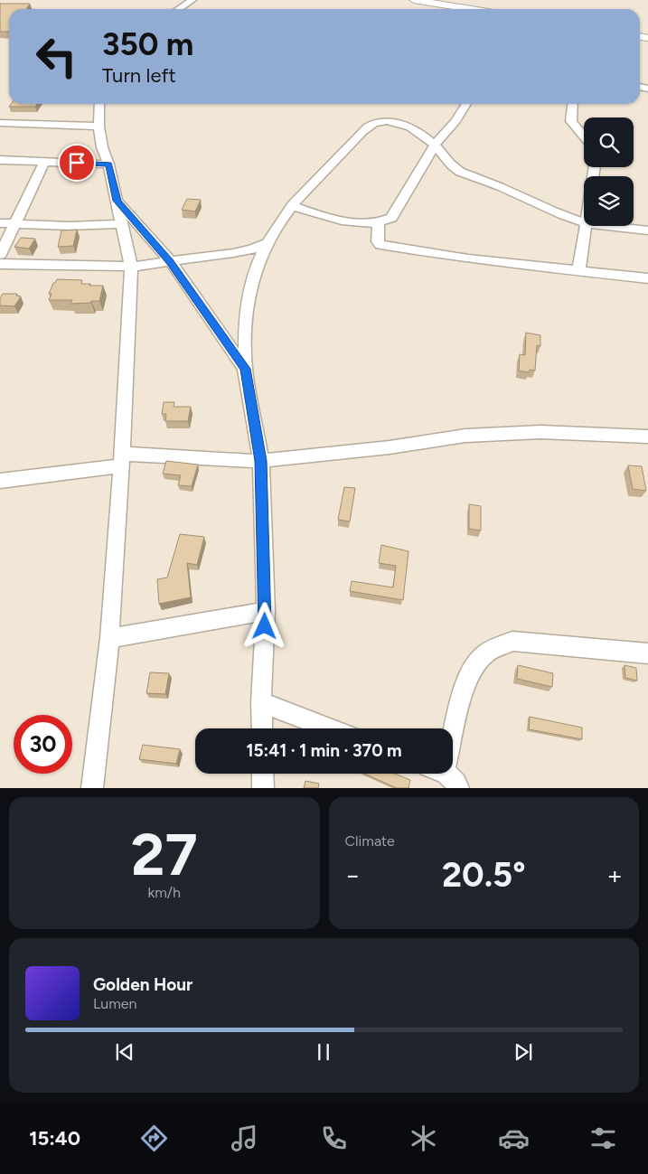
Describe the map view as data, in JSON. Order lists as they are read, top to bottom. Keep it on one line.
{"page":{"turn":["350 m","Turn left"],"limit":"30","trip":"15:41 · 1 min · 370 m","tile":[["27","km/h"],"Climate"],"heat":["−","20.5°","+"],"song":["Golden Hour","Lumen"],"tabs":"15:40"}}
